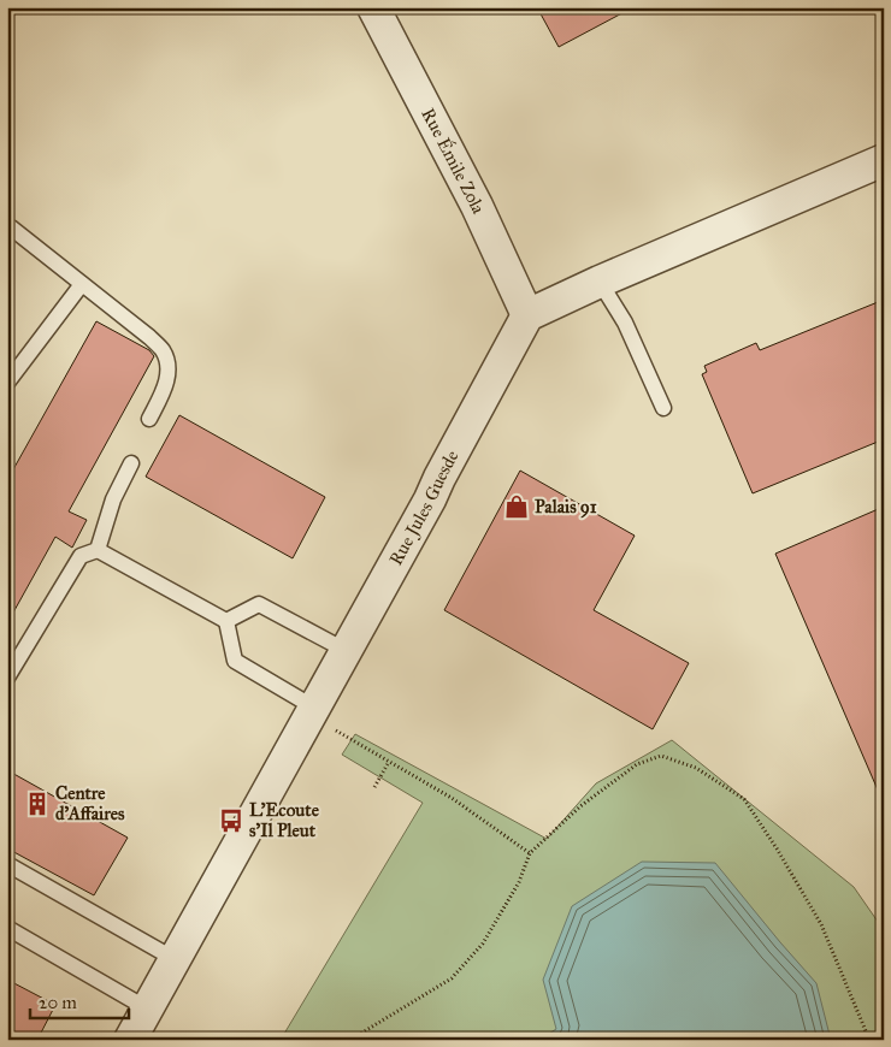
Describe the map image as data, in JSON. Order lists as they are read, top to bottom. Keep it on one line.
{"streets":{"street":["Rue Émile Zola","Rue Jules Guesde"]},"crossings":[["Rue Émile Zola","Rue Jules Guesde"]],"places":{"shop":["Palais 91"],"building":["Centre d'Affaires"],"bus stop":["L'Ecoute s'Il Pleut"]},"scale_bar":"20 m"}
